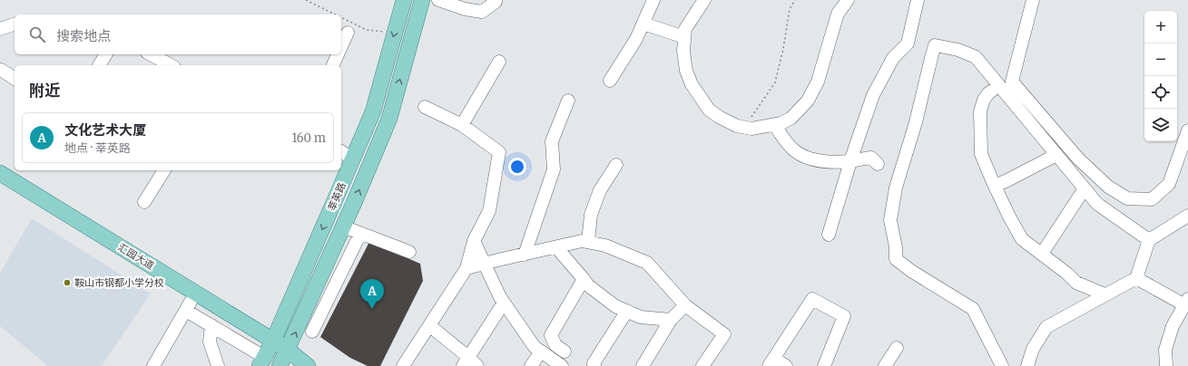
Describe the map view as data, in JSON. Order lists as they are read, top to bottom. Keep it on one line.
{"streets":{"main road":["莘英路","汇园大道"]},"crossings":[["莘英路","汇园大道"]],"places":["鞍山市钢都小学分校"],"page":{"map_buttons":["+","−"],"search":"搜索地点","heading":"附近","list":[{"mark":"A","name":"文化艺术大厦","note":"地点 · 莘英路","value":"160 m"}],"pins":"A"}}
